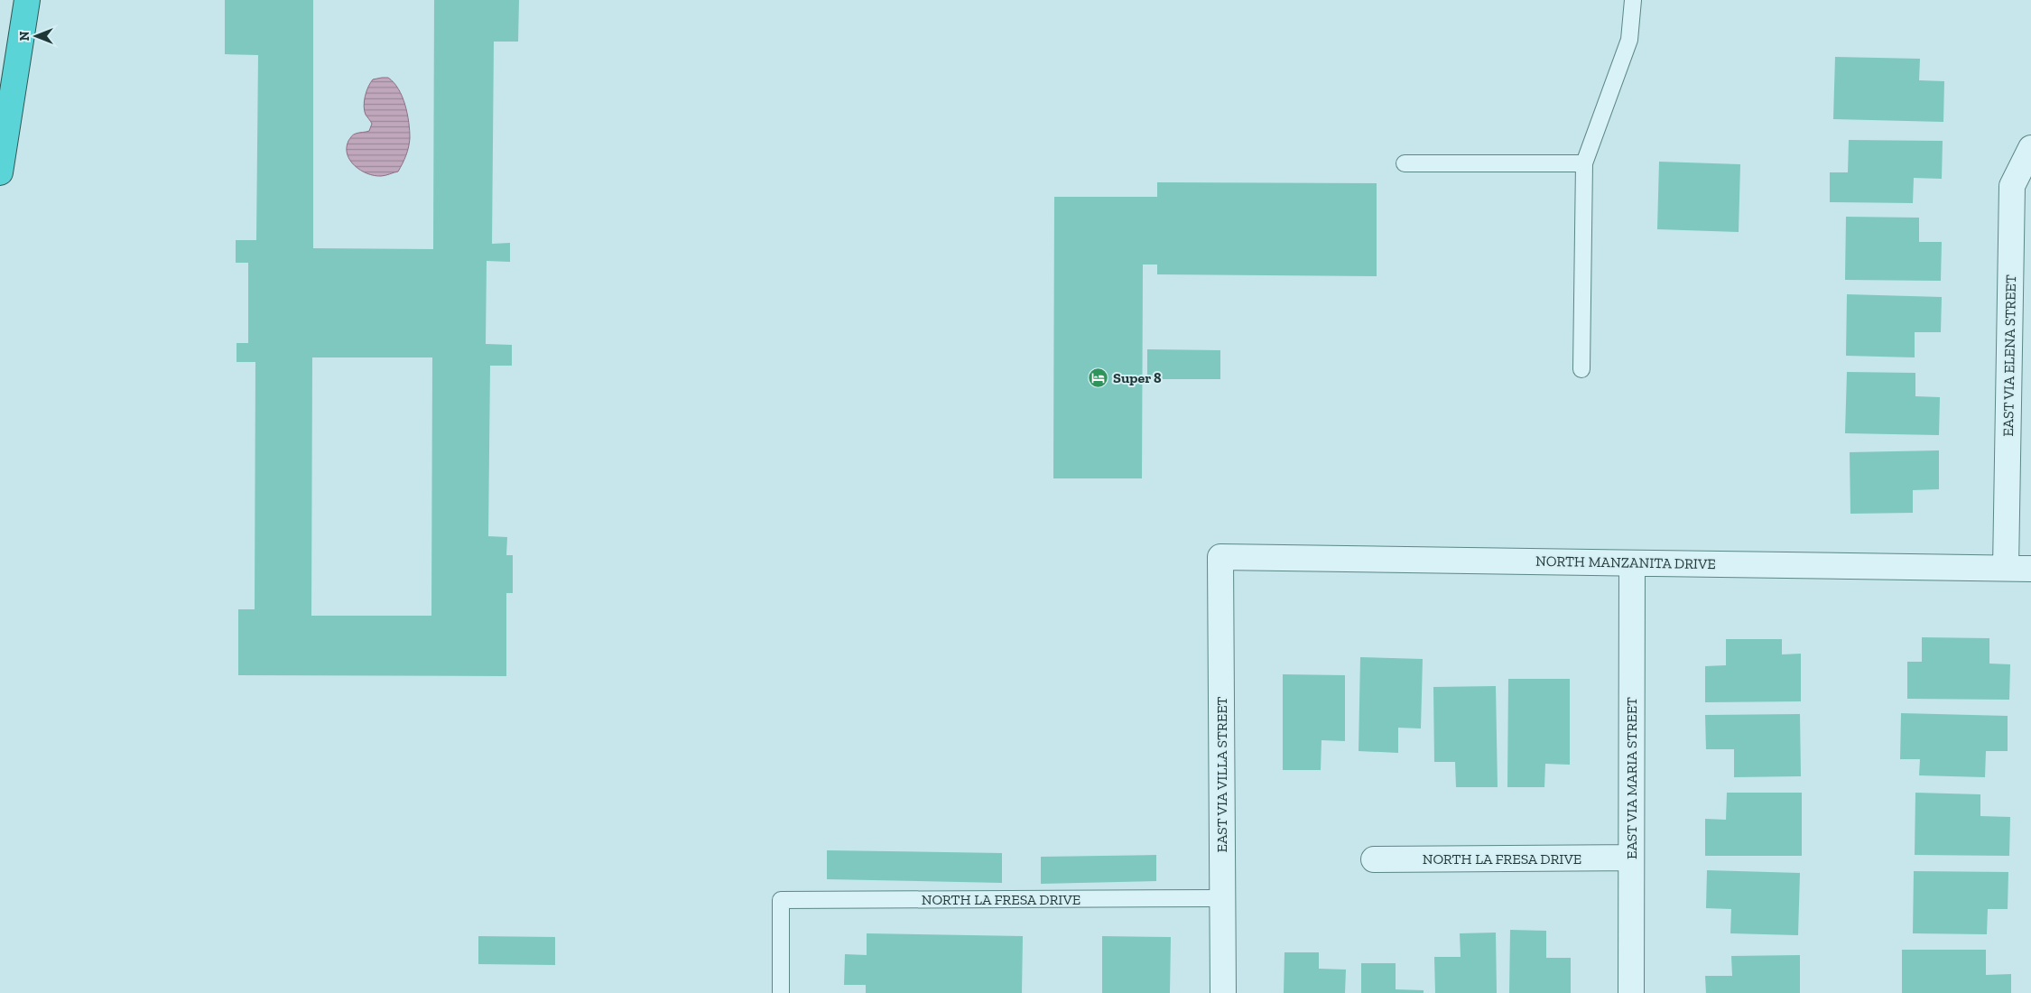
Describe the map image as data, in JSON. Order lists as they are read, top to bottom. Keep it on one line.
{"streets":{"street":["EAST VIA ELENA STREET","NORTH MANZANITA DRIVE","EAST VIA VILLA STREET","EAST VIA MARIA STREET","NORTH LA FRESA DRIVE"]},"crossings":[["EAST VIA ELENA STREET","NORTH MANZANITA DRIVE"],["NORTH MANZANITA DRIVE","EAST VIA VILLA STREET"],["NORTH MANZANITA DRIVE","EAST VIA MARIA STREET"],["EAST VIA VILLA STREET","NORTH LA FRESA DRIVE"],["EAST VIA MARIA STREET","NORTH LA FRESA DRIVE"]],"places":{"hotel":["Super 8"]},"north":"left"}
